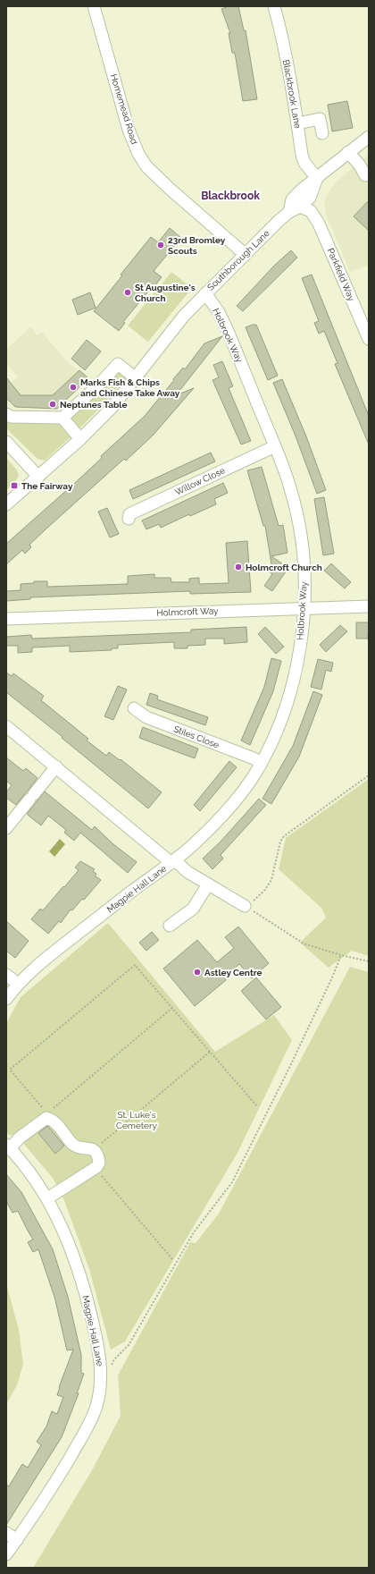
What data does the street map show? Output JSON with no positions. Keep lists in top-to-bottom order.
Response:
{
  "streets": {
    "street": [
      "Blackbrook Lane",
      "Homemead Road",
      "Southborough Lane",
      "Parkfield Way",
      "Holbrook Way",
      "Willow Close",
      "Holmcroft Way",
      "Stiles Close",
      "Magpie Hall Lane"
    ]
  },
  "crossings": [
    ["Blackbrook Lane", "Southborough Lane"],
    ["Homemead Road", "Southborough Lane"],
    ["Southborough Lane", "Holbrook Way"],
    ["Holbrook Way", "Willow Close"],
    ["Holbrook Way", "Holmcroft Way"],
    ["Holbrook Way", "Stiles Close"],
    ["Holbrook Way", "Magpie Hall Lane"]
  ],
  "districts": ["Blackbrook"],
  "parks": ["St. Luke's Cemetery"],
  "places": {
    "other": [
      "23rd Bromley Scouts",
      "St Augustine's Church",
      "Marks Fish & Chips and Chinese Take Away",
      "Neptunes Table",
      "Holmcroft Church",
      "Astley Centre"
    ],
    "transit": ["The Fairway"]
  }
}
